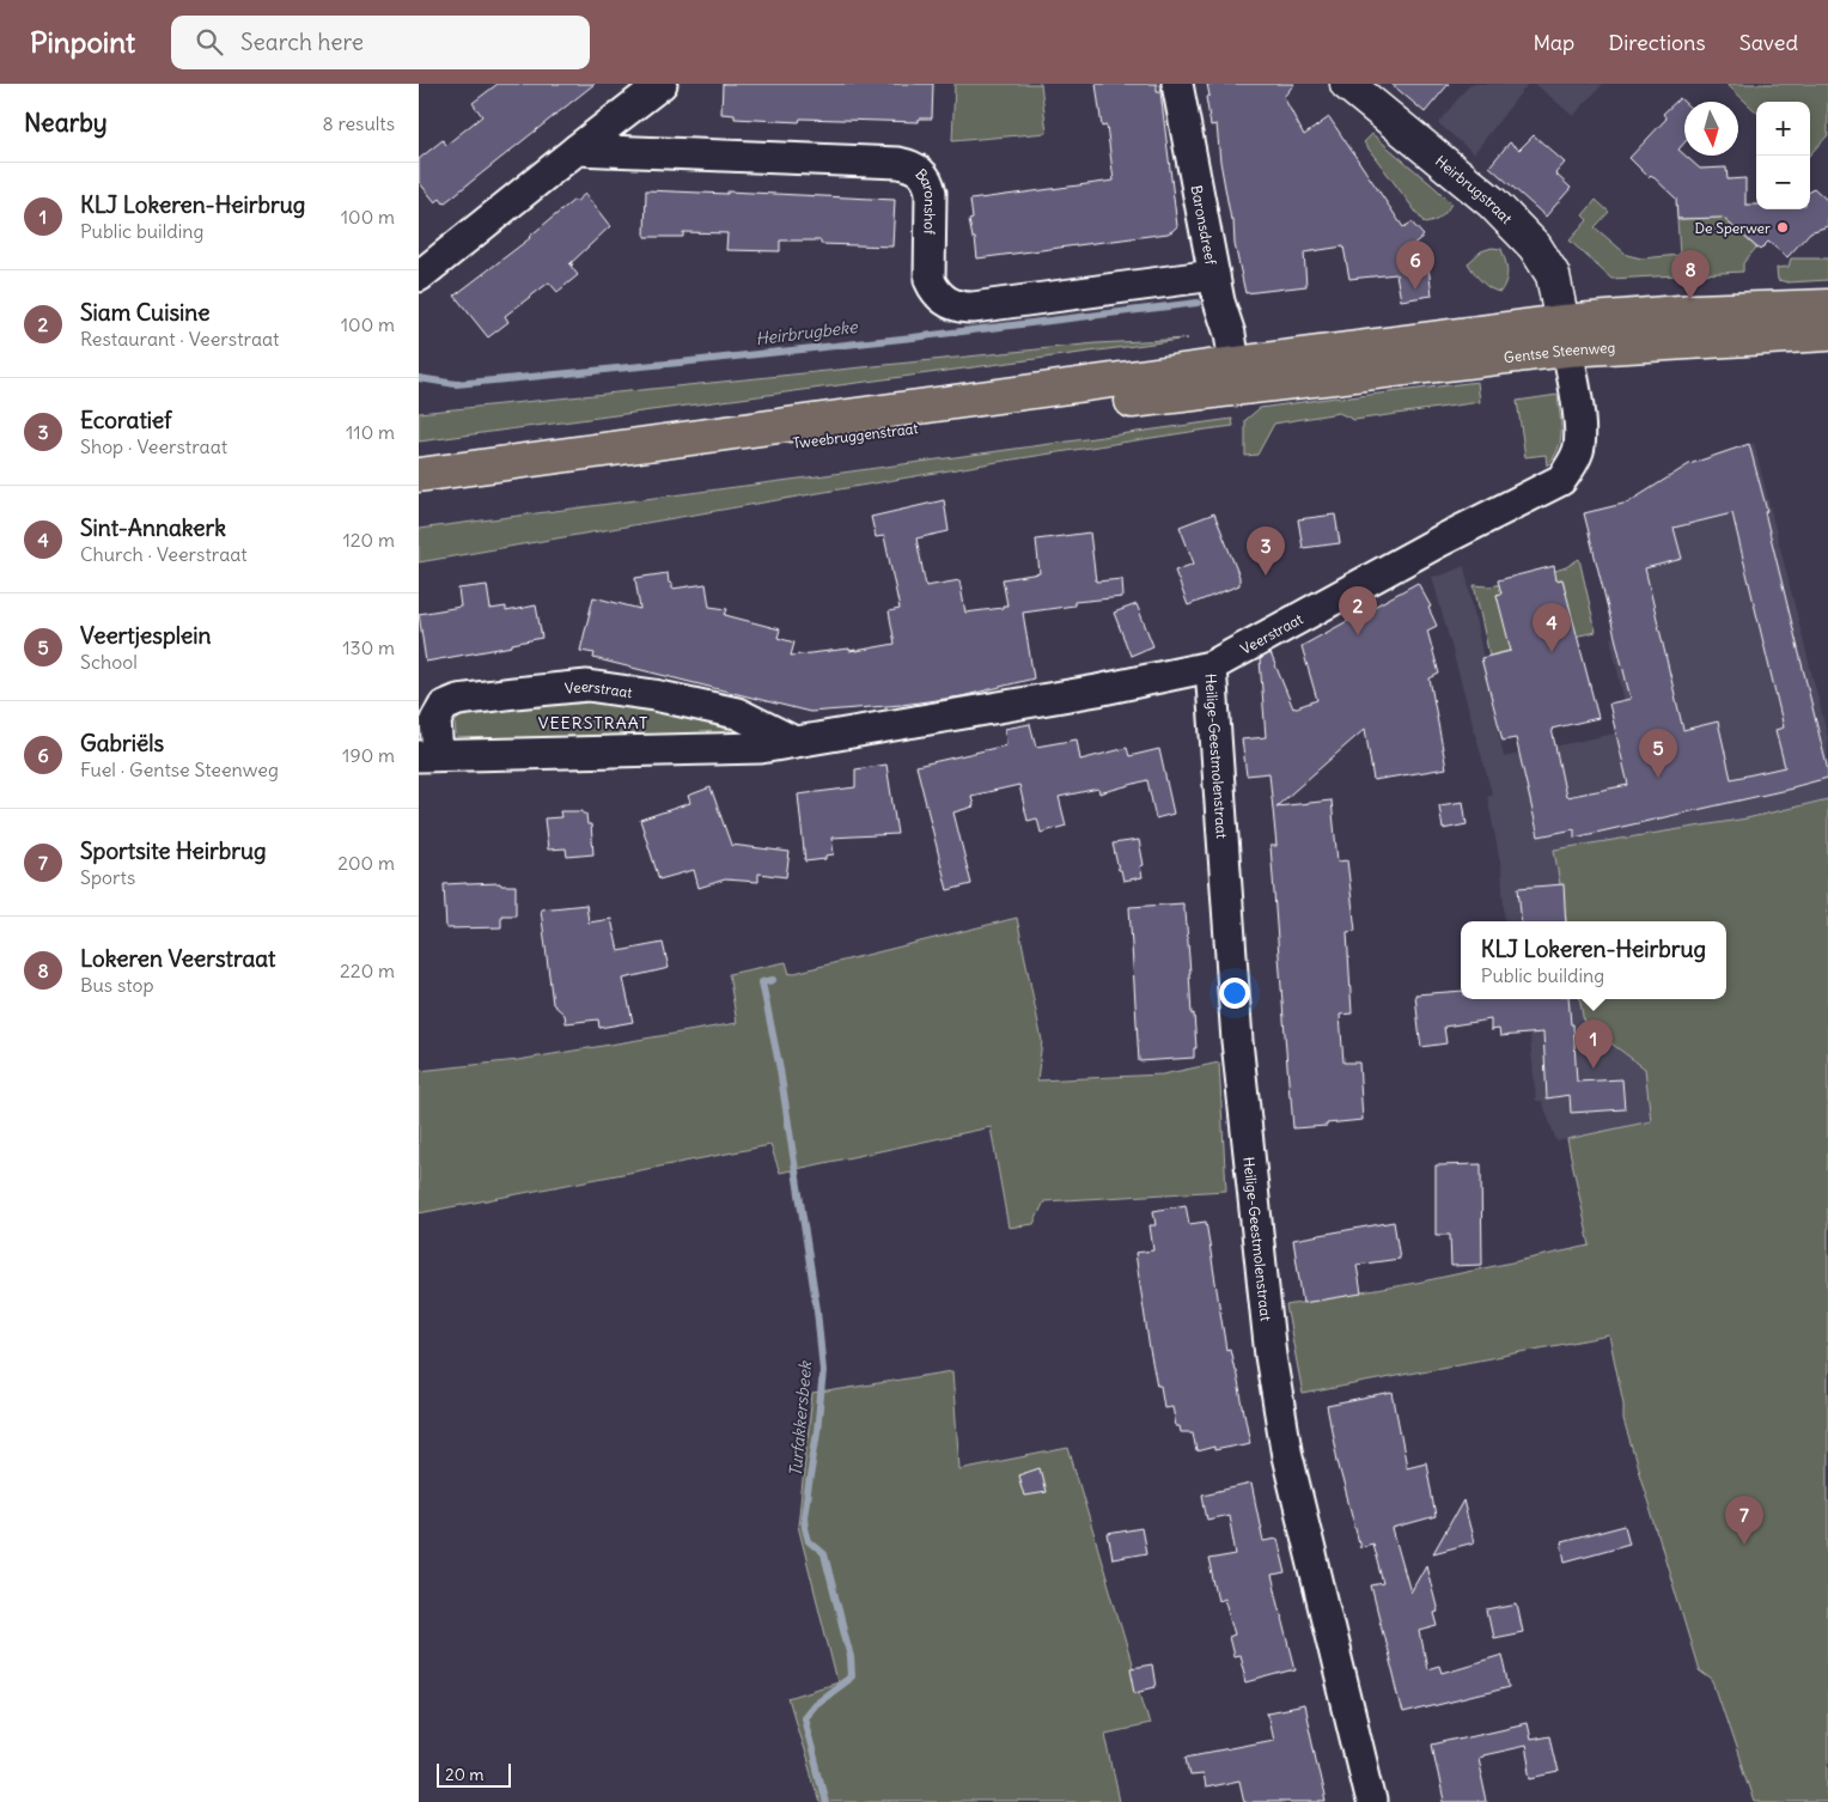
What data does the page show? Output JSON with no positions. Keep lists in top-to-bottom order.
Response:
{
  "streets": {
    "main road": ["Gentse Steenweg", "Tweebruggenstraat"],
    "street": [
      "Heirbrugstraat",
      "Baronshof",
      "Baronsdreef",
      "Veerstraat",
      "Heilige-Geestmolenstraat"
    ]
  },
  "crossings": [
    ["Heirbrugstraat", "Gentse Steenweg"],
    ["Heirbrugstraat", "Veerstraat"],
    ["Baronshof", "Baronsdreef"],
    ["Baronsdreef", "Gentse Steenweg"],
    ["Baronsdreef", "Tweebruggenstraat"],
    ["Gentse Steenweg", "Tweebruggenstraat"],
    ["Gentse Steenweg", "Veerstraat"],
    ["Veerstraat", "Heilige-Geestmolenstraat"]
  ],
  "districts": ["VEERSTRAAT"],
  "water": ["Heirbrugbeke", "Turfakkersbeek"],
  "places": ["De Sperwer"],
  "scale_bar": "20 m",
  "north": "bottom",
  "page": {
    "header": "Pinpoint",
    "search": "Search here",
    "nav": ["Map", "Directions", "Saved"],
    "heading": ["Nearby", "8 results"],
    "map_buttons": ["+", "−"],
    "list": [
      {
        "mark": "1",
        "name": "KLJ Lokeren-Heirbrug",
        "note": "Public building",
        "value": "100 m"
      },
      {
        "mark": "2",
        "name": "Siam Cuisine",
        "note": "Restaurant · Veerstraat",
        "value": "100 m"
      },
      {
        "mark": "3",
        "name": "Ecoratief",
        "note": "Shop · Veerstraat",
        "value": "110 m"
      },
      {
        "mark": "4",
        "name": "Sint-Annakerk",
        "note": "Church · Veerstraat",
        "value": "120 m"
      },
      {
        "mark": "5",
        "name": "Veertjesplein",
        "note": "School",
        "value": "130 m"
      },
      {
        "mark": "6",
        "name": "Gabriëls",
        "note": "Fuel · Gentse Steenweg",
        "value": "190 m"
      },
      {
        "mark": "7",
        "name": "Sportsite Heirbrug",
        "note": "Sports",
        "value": "200 m"
      },
      {
        "mark": "8",
        "name": "Lokeren Veerstraat",
        "note": "Bus stop",
        "value": "220 m"
      }
    ],
    "pins": [
      "6",
      "8",
      "3",
      "2",
      "4",
      "5",
      "1",
      "7"
    ],
    "popup": ["KLJ Lokeren-Heirbrug", "Public building"],
    "scale": "20 m"
  }
}
